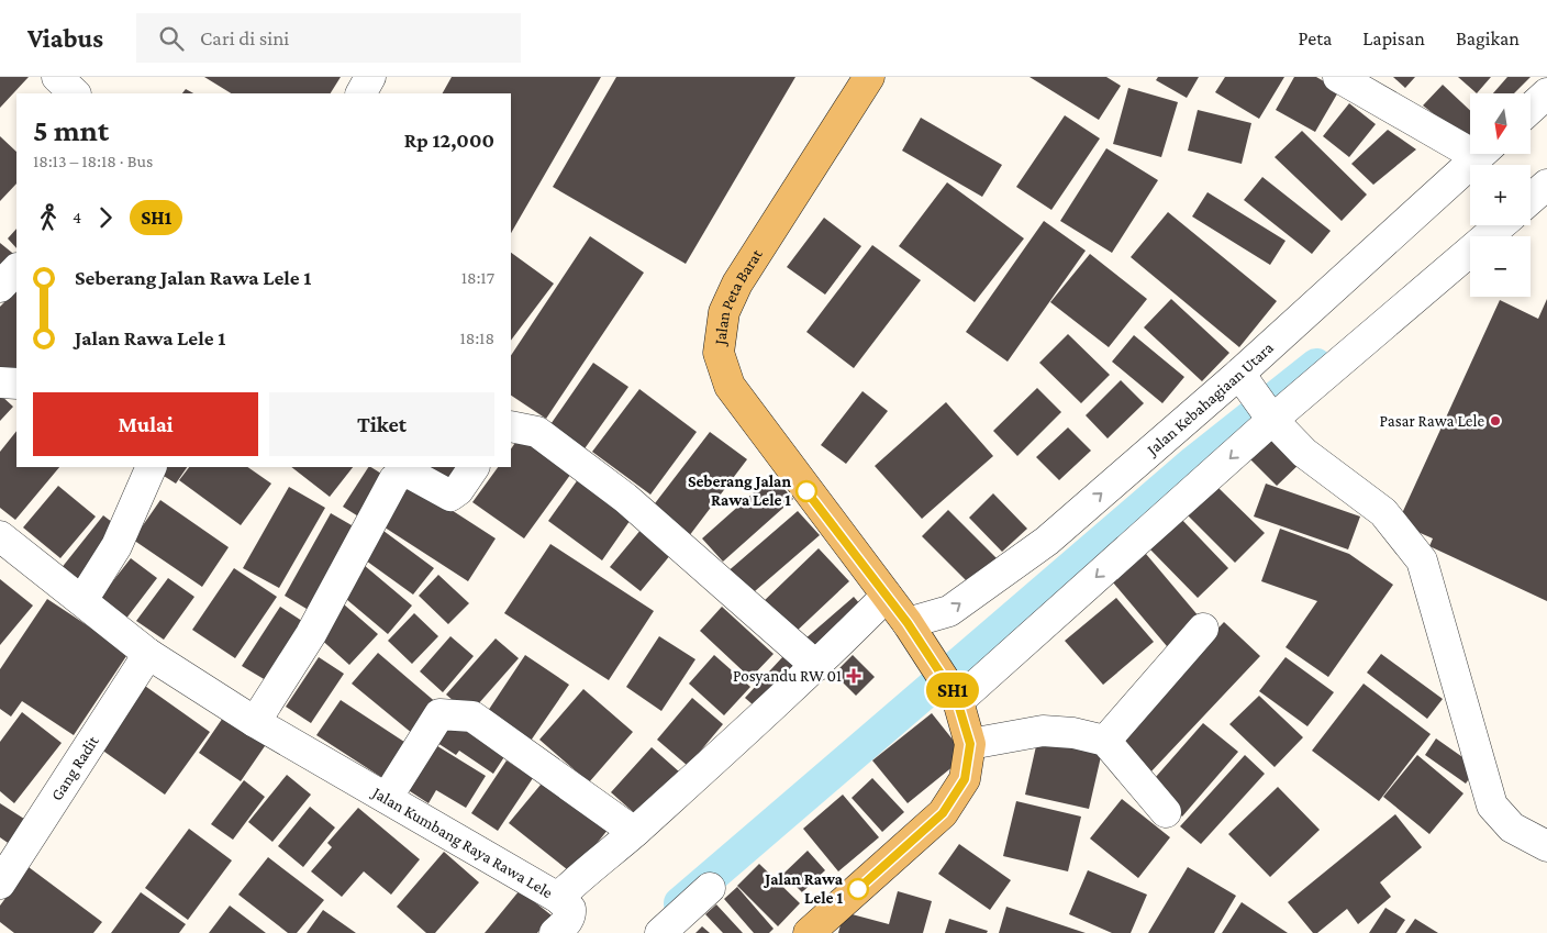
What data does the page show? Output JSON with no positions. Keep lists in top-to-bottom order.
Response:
{
  "streets": {
    "main road": ["Jalan Peta Barat"],
    "street": ["Jalan Kebahagiaan Utara", "Gang Radit", "Jalan Kumbang Raya Rawa Lele"]
  },
  "crossings": [
    ["Jalan Peta Barat", "Jalan Kebahagiaan Utara"],
    ["Jalan Peta Barat", "Jalan Kumbang Raya Rawa Lele"],
    ["Gang Radit", "Jalan Kumbang Raya Rawa Lele"]
  ],
  "places": {
    "other": ["Pasar Rawa Lele", "Seberang Jalan Rawa Lele 1", "Jalan Rawa Lele 1"],
    "health": ["Posyandu RW 01"]
  },
  "lines": ["bus line SH1"],
  "north": "bottom",
  "page": {
    "header": "Viabus",
    "search": "Cari di sini",
    "nav": ["Peta", "Lapisan", "Bagikan"],
    "on_map": "SH1",
    "map_buttons": ["+", "−"],
    "heading": ["5 mnt", "18:13 – 18:18 · Bus", "Rp 12,000"],
    "legs": ["4", "SH1"],
    "list": [
      {
        "name": "Seberang Jalan Rawa Lele 1",
        "value": "18:17"
      },
      {
        "name": "Jalan Rawa Lele 1",
        "value": "18:18"
      }
    ],
    "buttons": ["Mulai", "Tiket"]
  }
}
